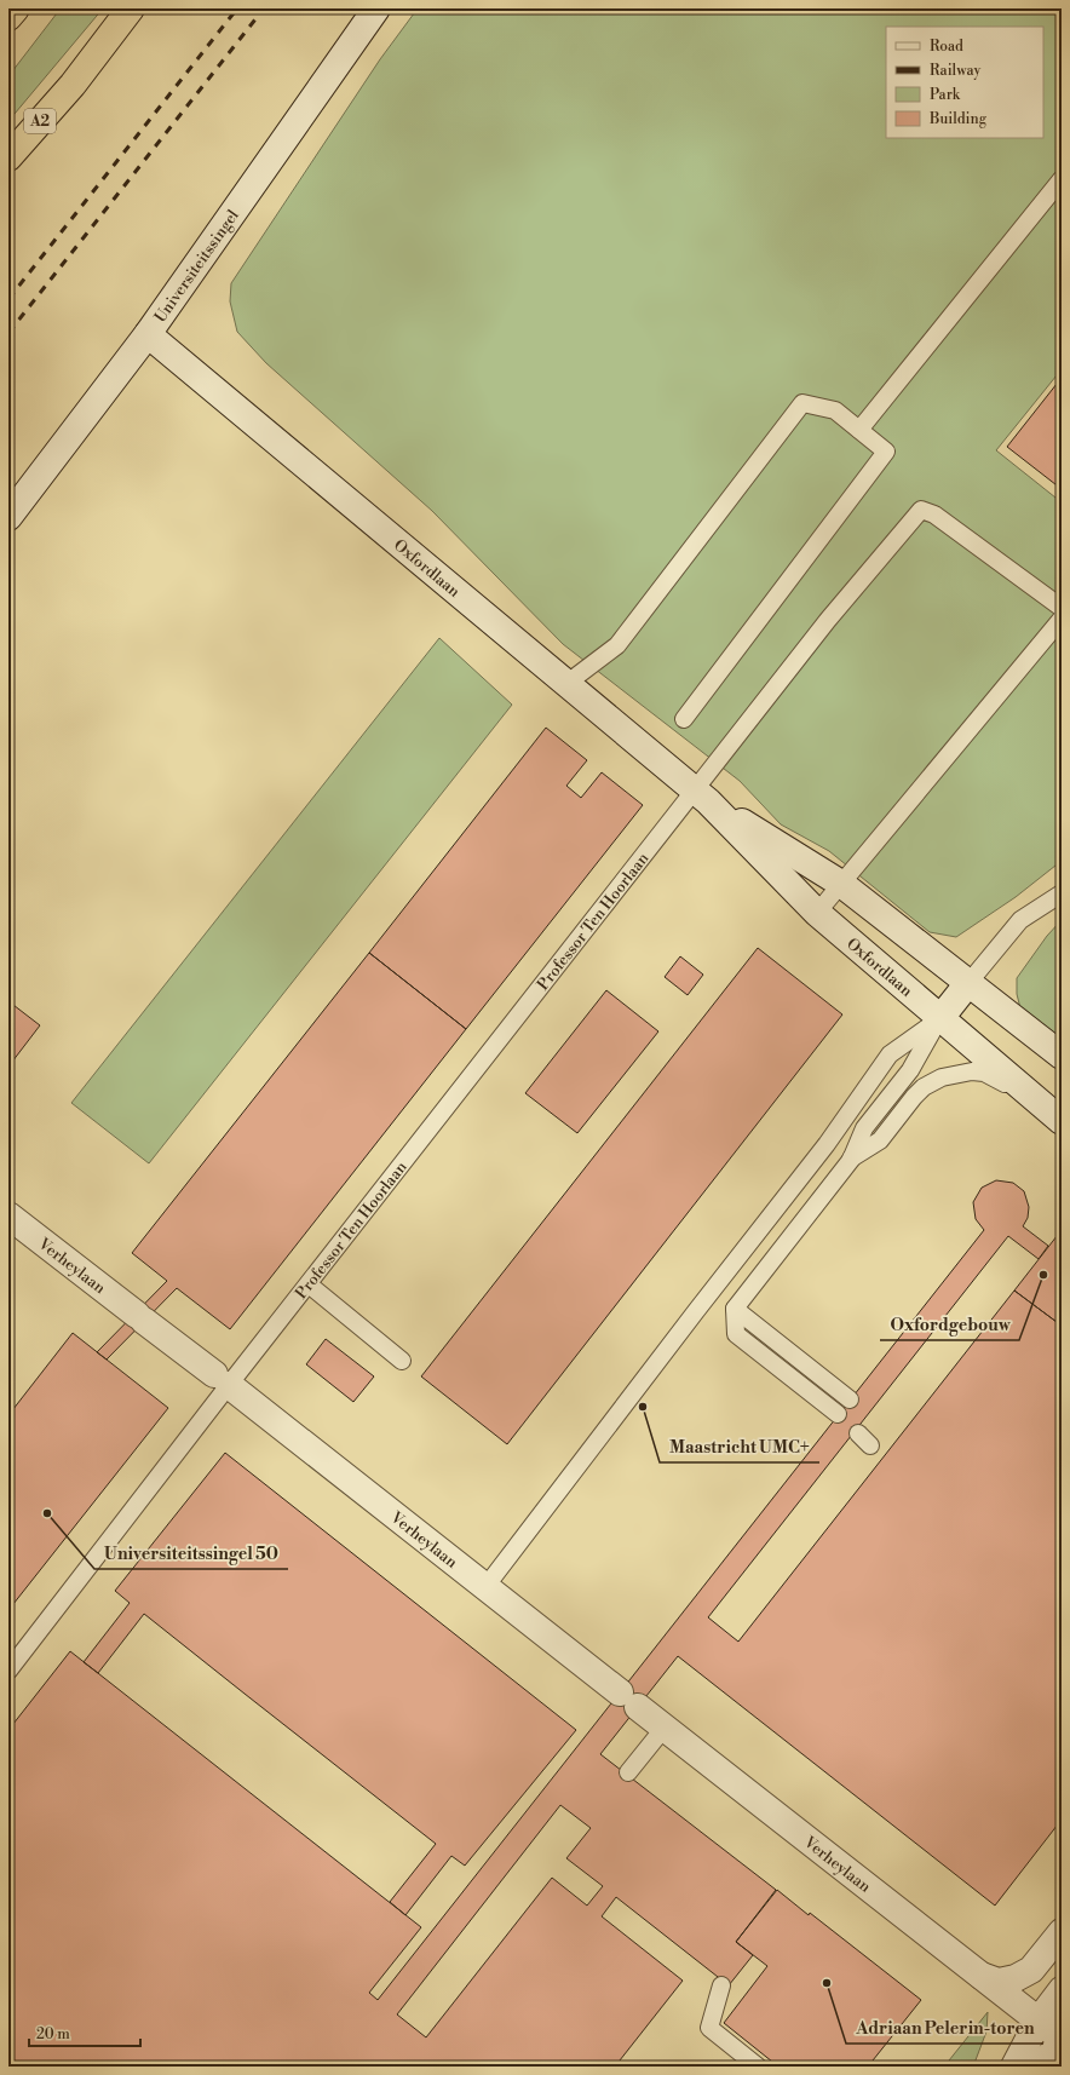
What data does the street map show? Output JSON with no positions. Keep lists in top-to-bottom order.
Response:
{
  "streets": {
    "highway": ["A2"],
    "street": ["Universiteitssingel", "Oxfordlaan", "Verheylaan"],
    "lane": ["Professor Ten Hoorlaan"]
  },
  "crossings": [
    ["Universiteitssingel", "Oxfordlaan"],
    ["Oxfordlaan", "Professor Ten Hoorlaan"],
    ["Professor Ten Hoorlaan", "Verheylaan"]
  ],
  "places": [
    "Oxfordgebouw",
    "Maastricht UMC+",
    "Universiteitssingel 50",
    "Adriaan Pelerin-toren"
  ],
  "legend": [
    "Road",
    "Railway",
    "Park",
    "Building"
  ],
  "scale_bar": "20 m"
}
